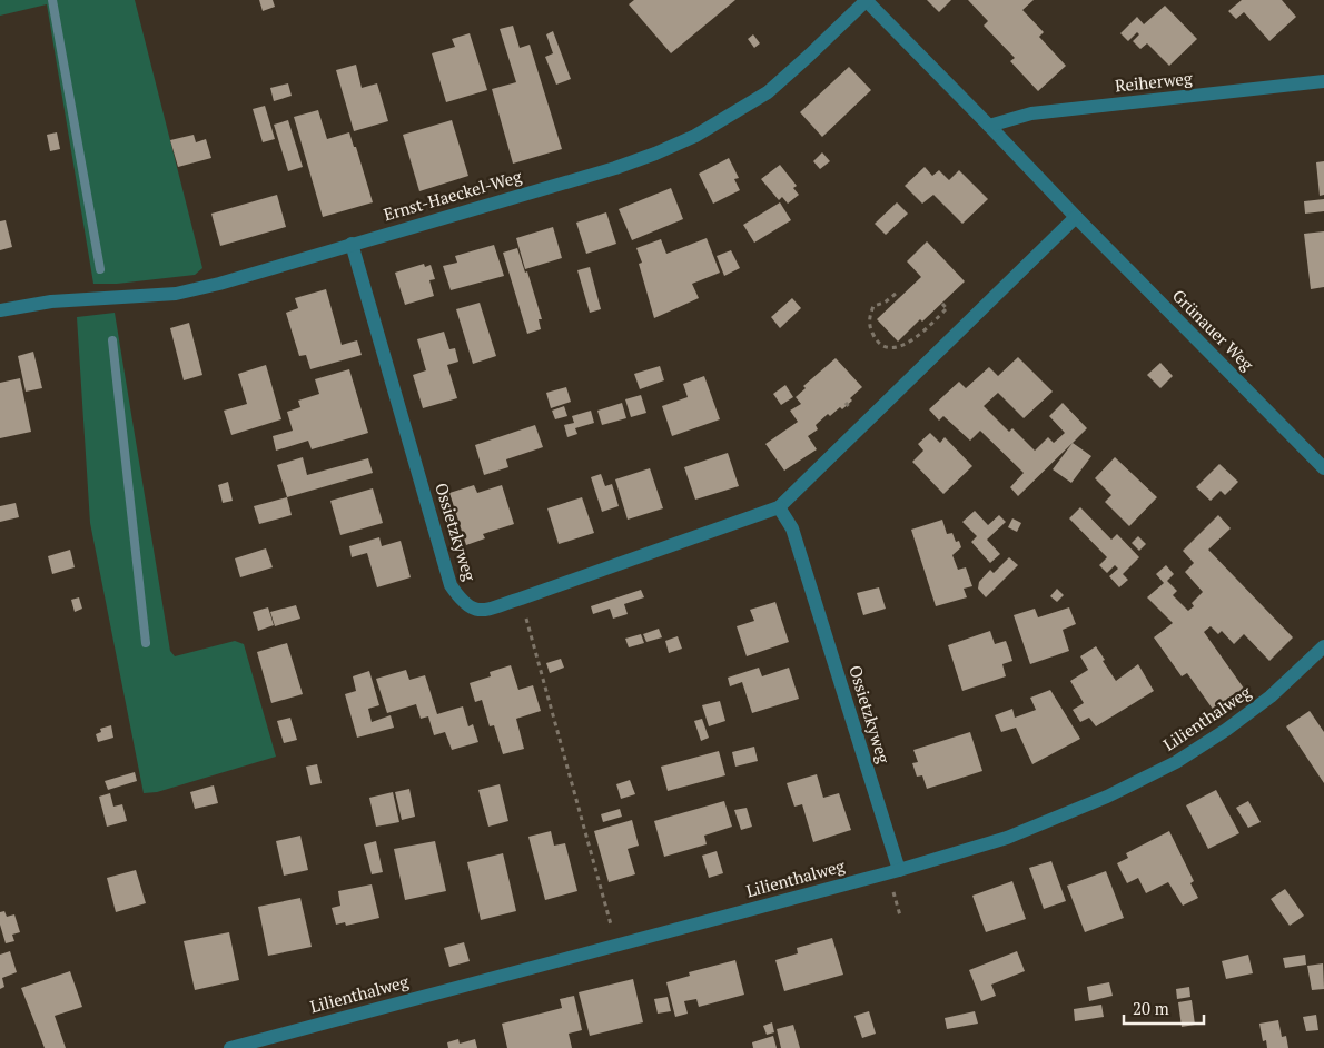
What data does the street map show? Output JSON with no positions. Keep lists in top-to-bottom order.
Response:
{
  "streets": {
    "street": [
      "Reiherweg",
      "Ernst-Haeckel-Weg",
      "Grünauer Weg",
      "Ossietzkyweg",
      "Lilienthalweg"
    ]
  },
  "crossings": [
    ["Reiherweg", "Grünauer Weg"],
    ["Ernst-Haeckel-Weg", "Grünauer Weg"],
    ["Ernst-Haeckel-Weg", "Ossietzkyweg"],
    ["Grünauer Weg", "Ossietzkyweg"],
    ["Ossietzkyweg", "Lilienthalweg"]
  ],
  "scale_bar": "20 m"
}
